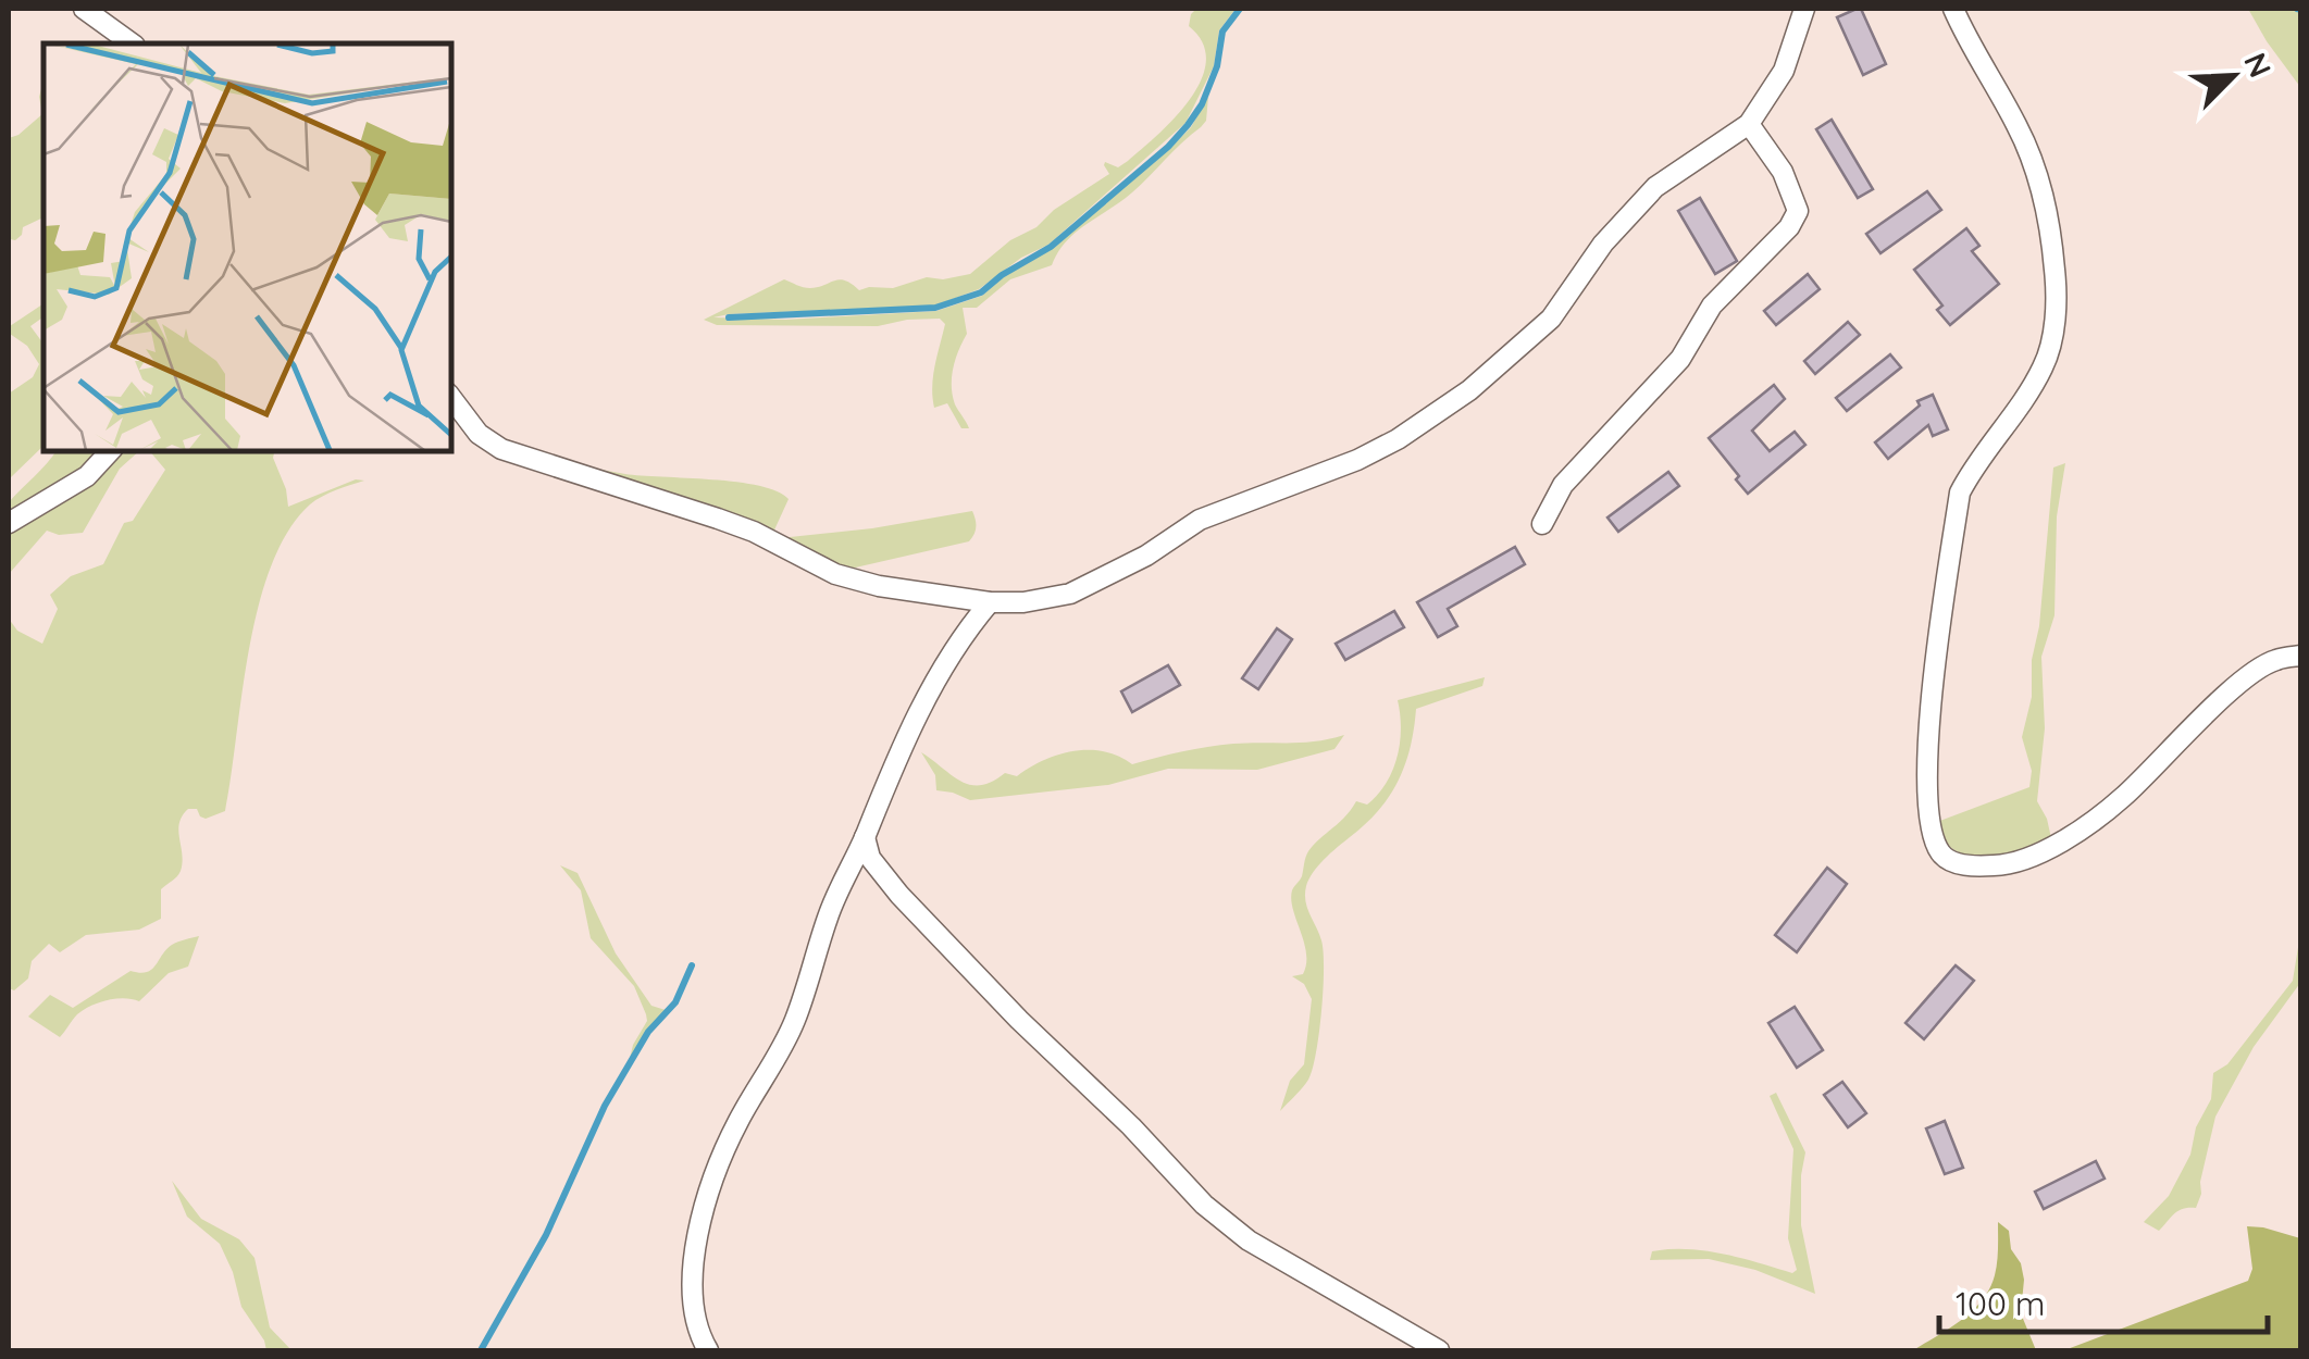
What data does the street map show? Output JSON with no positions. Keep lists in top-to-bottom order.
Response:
{
  "scale_bar": "100 m",
  "north": "top right"
}
